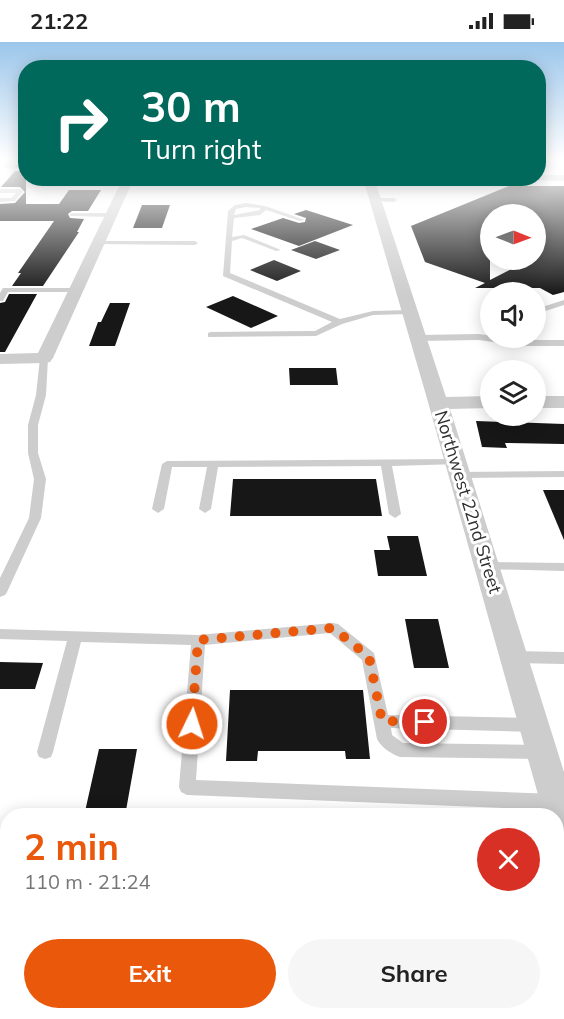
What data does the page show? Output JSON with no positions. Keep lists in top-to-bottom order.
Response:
{
  "streets": {
    "street": ["Northwest 22nd Street"]
  },
  "north": "right",
  "page": {
    "status": "21:22",
    "turn": ["30 m", "Turn right"],
    "heading": ["2 min", "110 m · 21:24"],
    "buttons": ["Exit", "Share"]
  }
}
